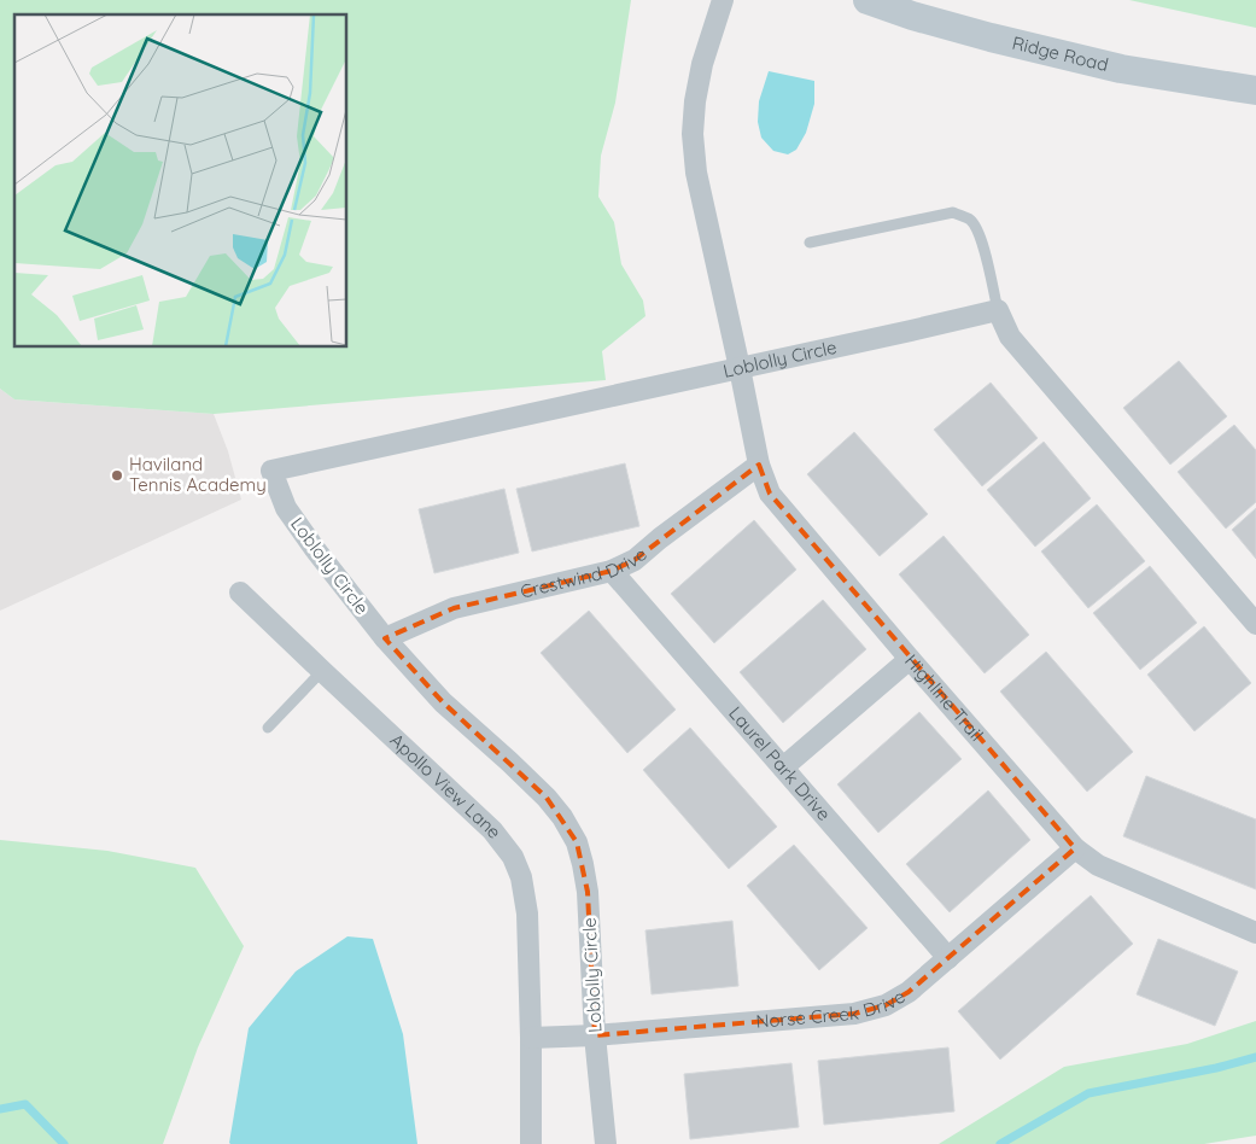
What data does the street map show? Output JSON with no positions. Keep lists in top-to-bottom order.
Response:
{
  "streets": {
    "street": [
      "Ridge Road",
      "Loblolly Circle",
      "Crestwind Drive",
      "Highline Trail",
      "Laurel Park Drive",
      "Apollo View Lane",
      "Norse Creek Drive"
    ]
  },
  "crossings": [
    ["Loblolly Circle", "Crestwind Drive"],
    ["Loblolly Circle", "Highline Trail"],
    ["Loblolly Circle", "Norse Creek Drive"],
    ["Crestwind Drive", "Highline Trail"],
    ["Crestwind Drive", "Laurel Park Drive"],
    ["Highline Trail", "Norse Creek Drive"],
    ["Laurel Park Drive", "Norse Creek Drive"],
    ["Apollo View Lane", "Norse Creek Drive"]
  ],
  "places": ["Haviland Tennis Academy"]
}
